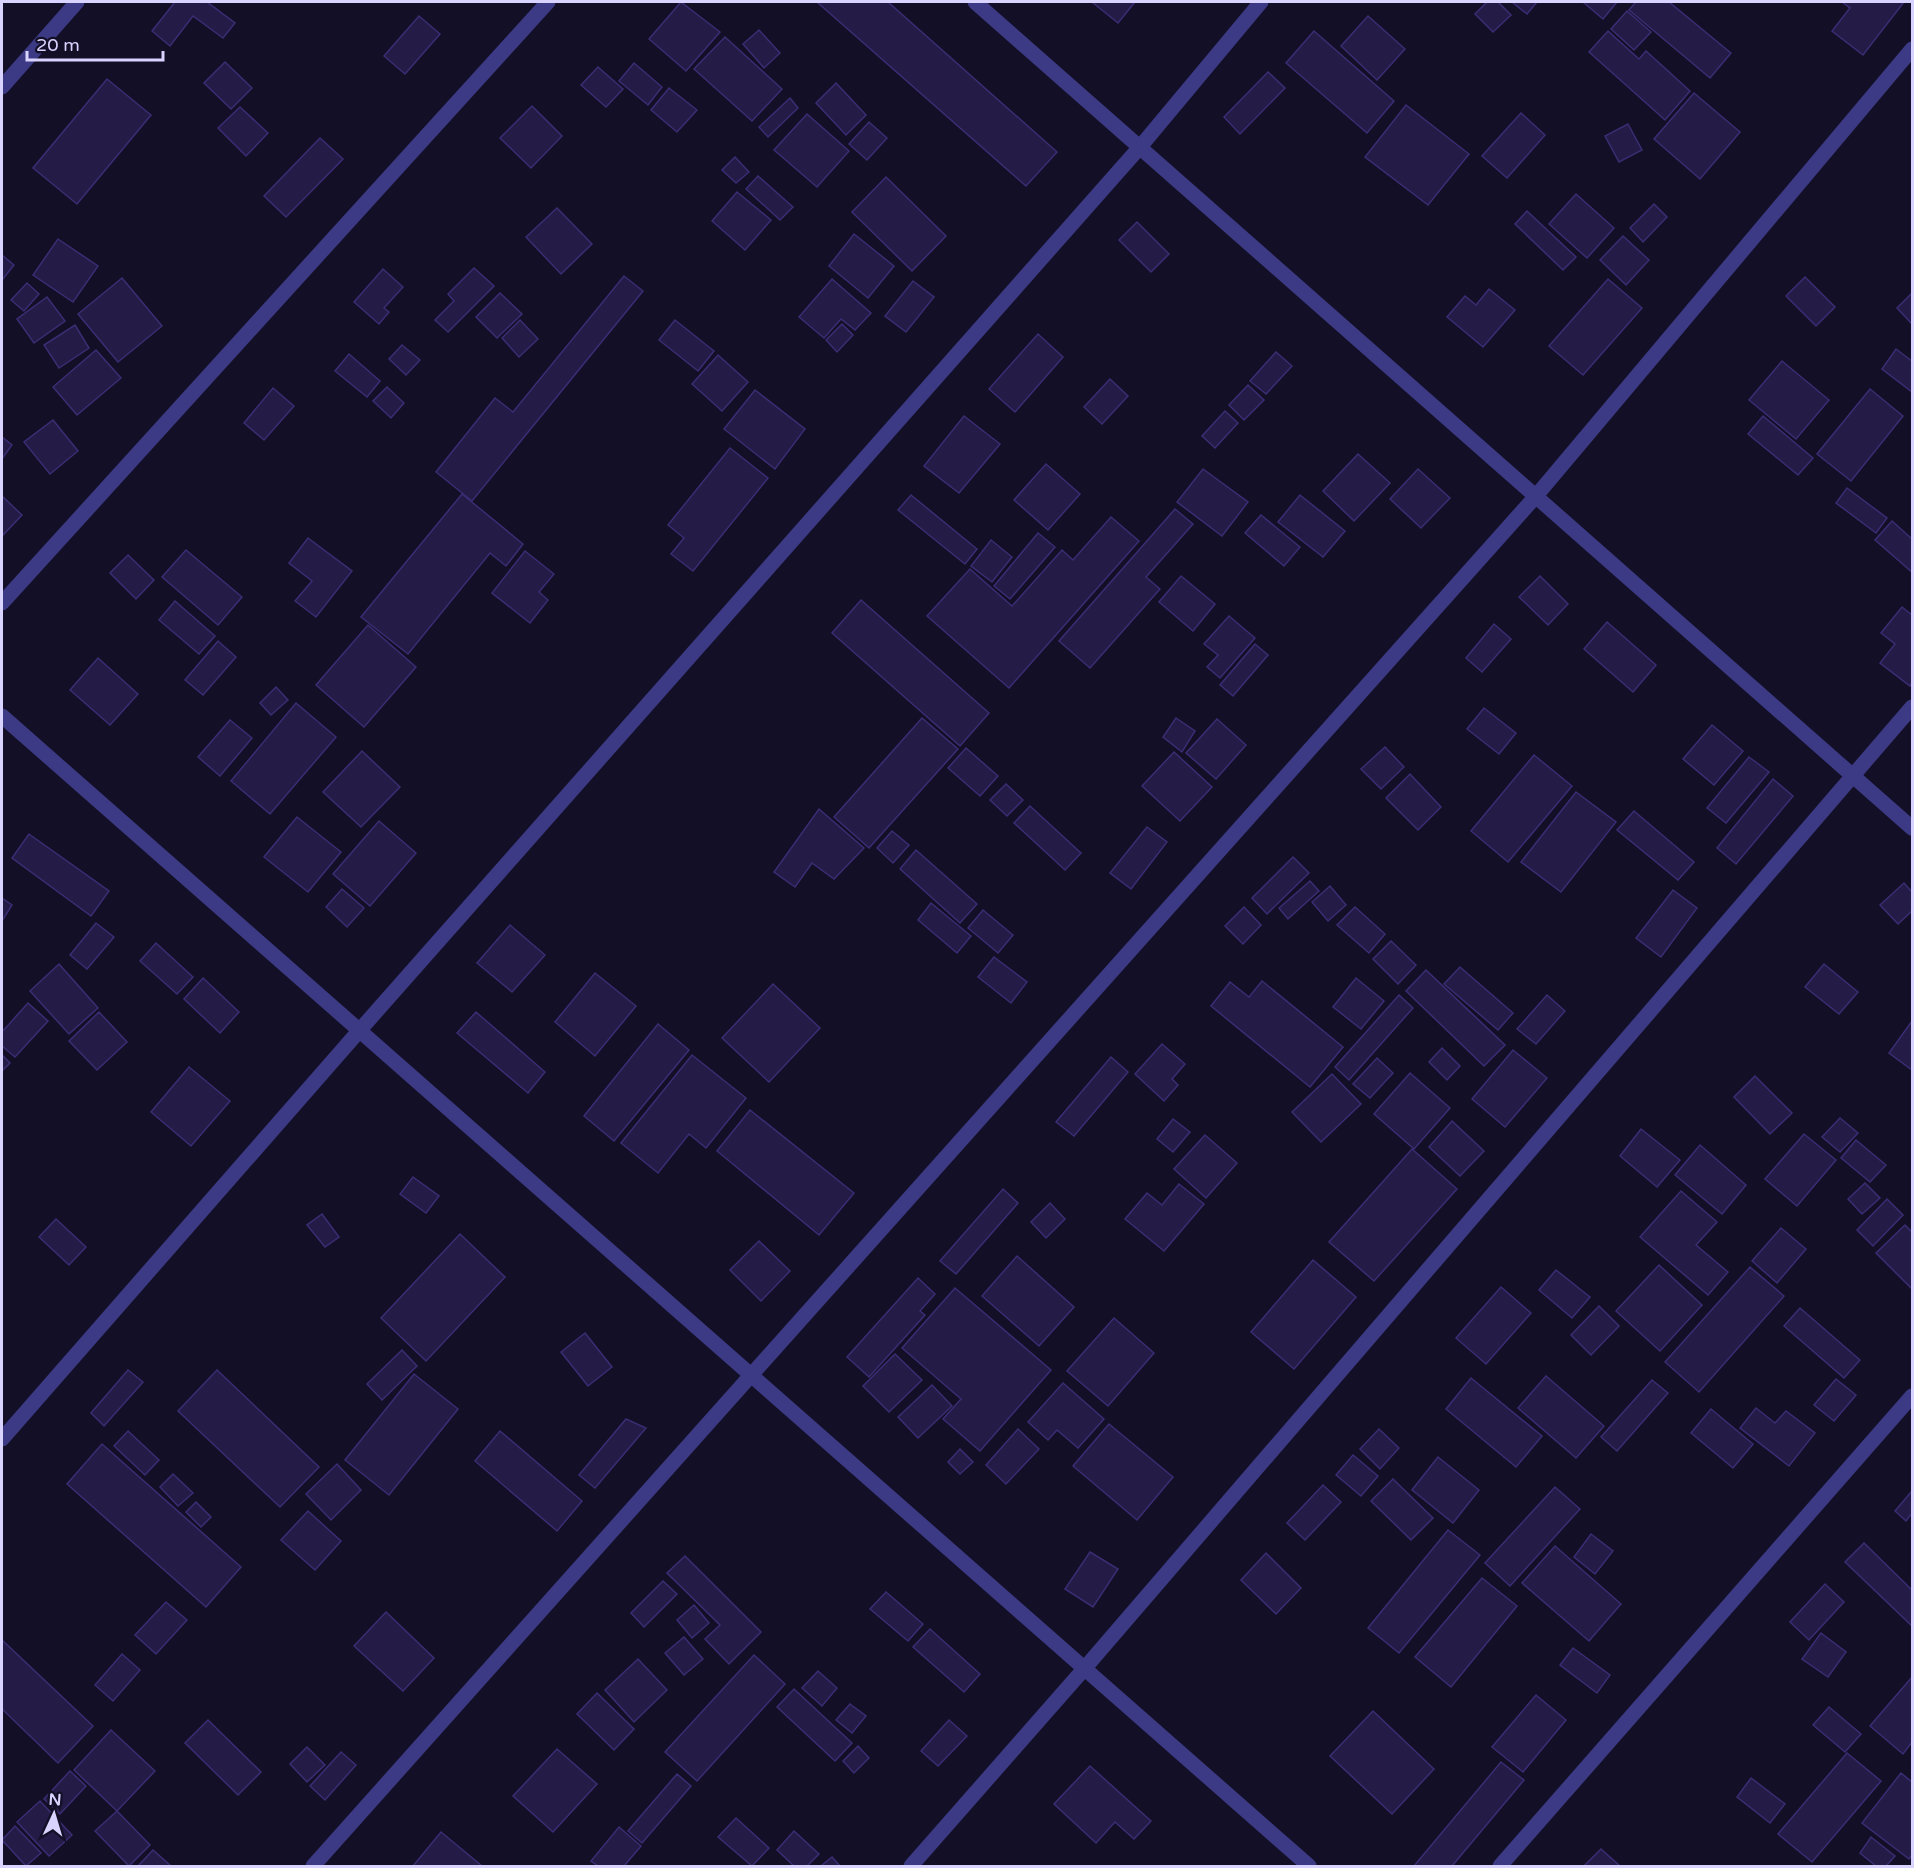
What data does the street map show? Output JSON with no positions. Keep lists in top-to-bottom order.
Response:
{
  "scale_bar": "20 m",
  "north": "top"
}
